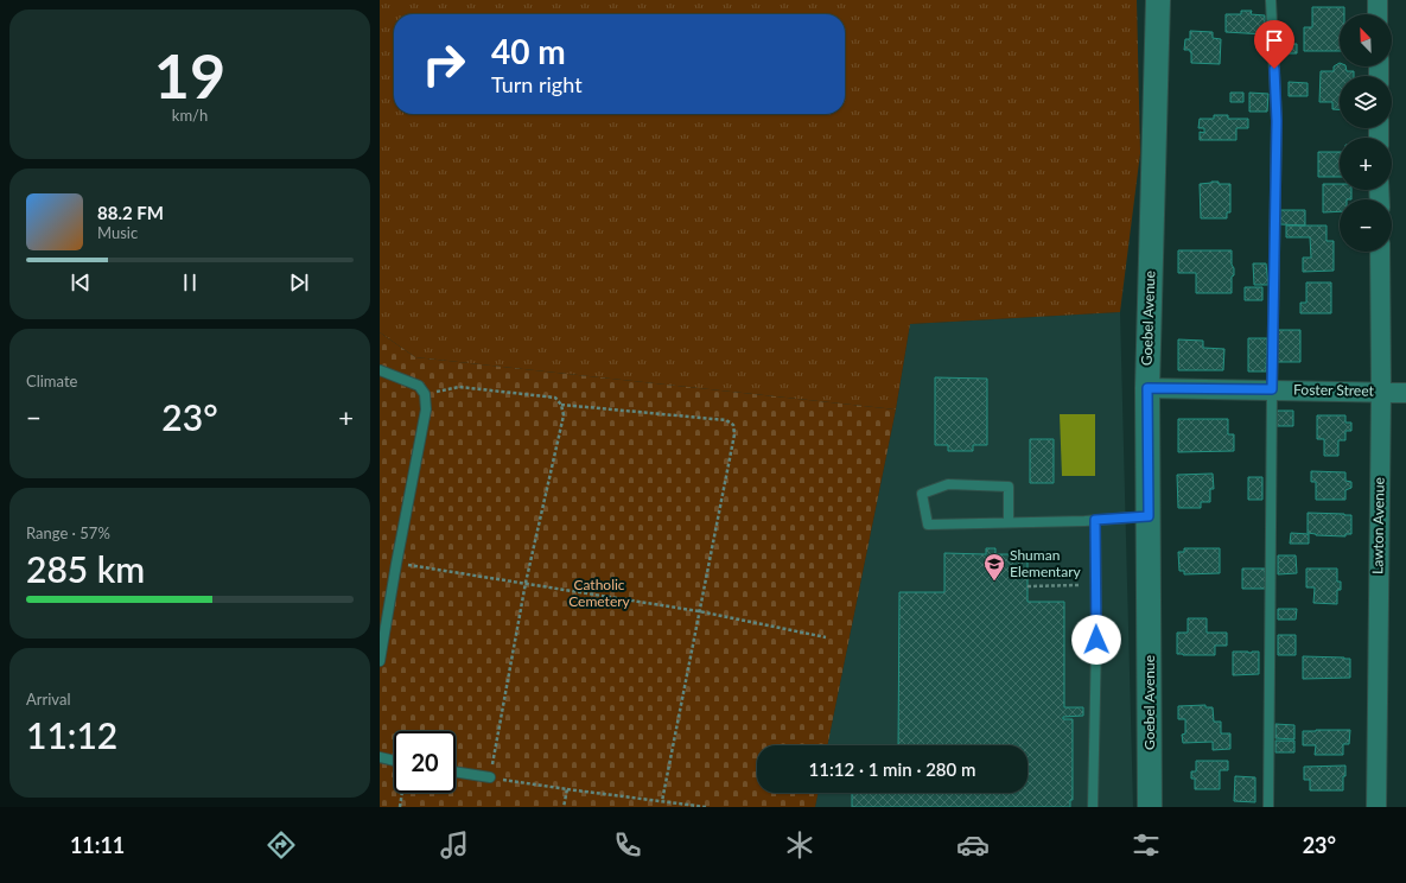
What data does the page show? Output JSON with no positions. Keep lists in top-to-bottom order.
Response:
{
  "streets": {
    "street": ["Goebel Avenue", "Foster Street", "Lawton Avenue"]
  },
  "crossings": [
    ["Goebel Avenue", "Foster Street"],
    ["Foster Street", "Lawton Avenue"]
  ],
  "parks": ["Catholic Cemetery"],
  "places": {
    "school or university": ["Shuman Elementary"]
  },
  "north": "top left",
  "page": {
    "tile": [
      ["19", "km/h"],
      "Climate",
      ["Range · 57%", "285 km"],
      ["Arrival", "11:12"]
    ],
    "map_buttons": ["+", "−"],
    "turn": ["40 m", "Turn right"],
    "song": ["88.2 FM", "Music"],
    "heat": ["−", "23°", "+"],
    "limit": "20",
    "trip": "11:12 · 1 min · 280 m",
    "tabs": ["11:11", "23°"]
  }
}
